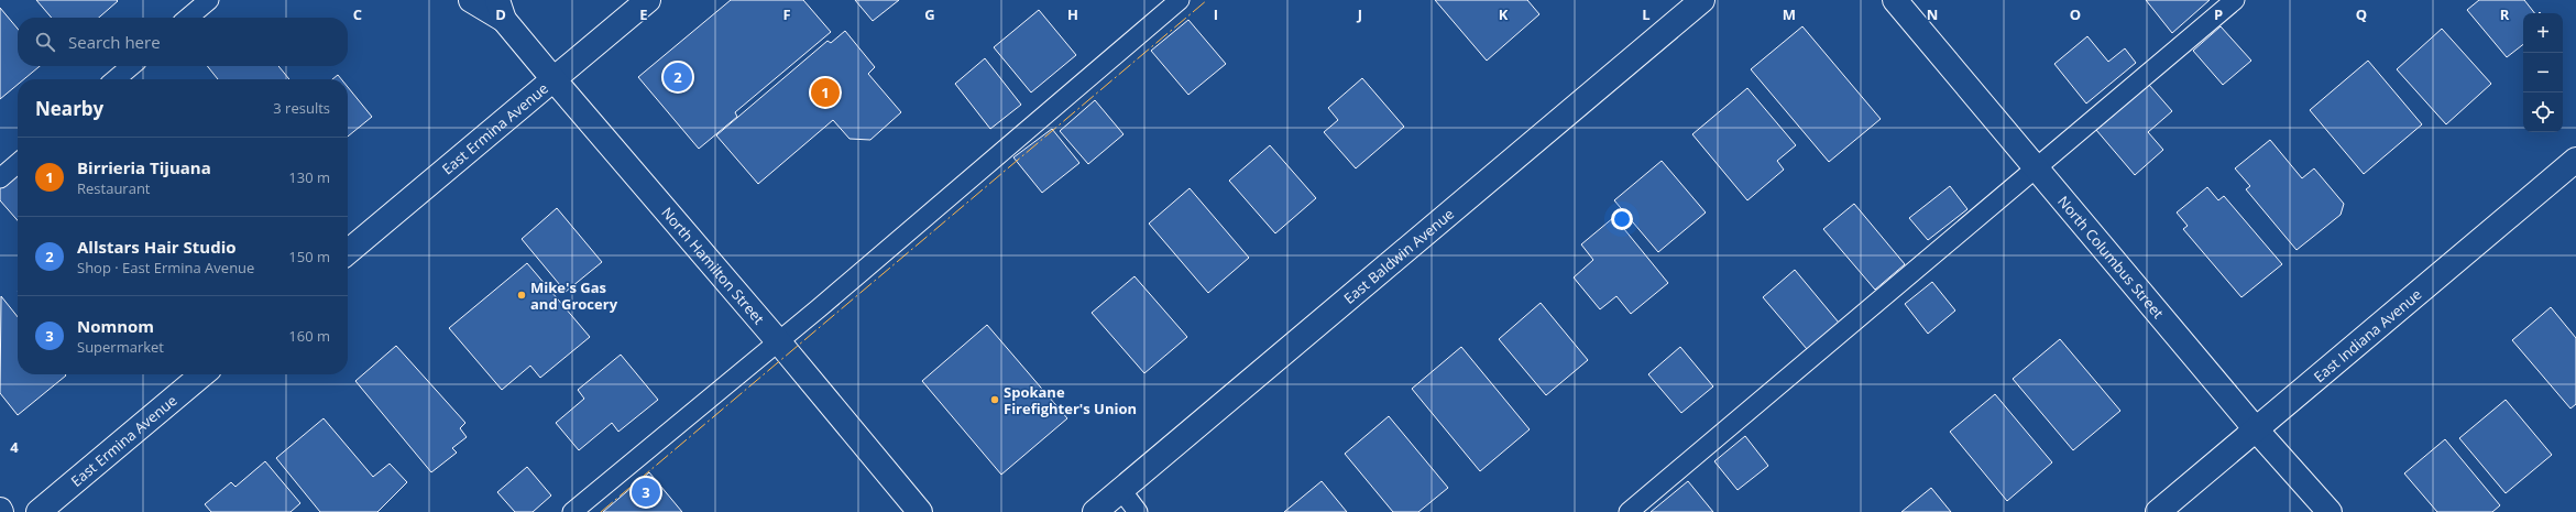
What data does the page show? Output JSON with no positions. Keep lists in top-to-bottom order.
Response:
{
  "streets": {
    "street": [
      "East Ermina Avenue",
      "East Baldwin Avenue",
      "North Columbus Street",
      "North Hamilton Street",
      "East Indiana Avenue"
    ]
  },
  "crossings": [
    ["East Ermina Avenue", "North Hamilton Street"],
    ["North Columbus Street", "East Indiana Avenue"]
  ],
  "places": ["Mike's Gas and Grocery", "Spokane Firefighter's Union"],
  "page": {
    "map_buttons": ["+", "−"],
    "search": "Search here",
    "pins": ["2", "1", "3"],
    "heading": ["Nearby", "3 results"],
    "list": [
      {
        "mark": "1",
        "name": "Birrieria Tijuana",
        "note": "Restaurant",
        "value": "130 m"
      },
      {
        "mark": "2",
        "name": "Allstars Hair Studio",
        "note": "Shop · East Ermina Avenue",
        "value": "150 m"
      },
      {
        "mark": "3",
        "name": "Nomnom",
        "note": "Supermarket",
        "value": "160 m"
      }
    ]
  },
  "grid": {
    "columns": [
      "C",
      "D",
      "E",
      "F",
      "G",
      "H",
      "I",
      "J",
      "K",
      "L",
      "M",
      "N",
      "O",
      "P",
      "Q",
      "R"
    ],
    "rows": ["4"]
  }
}
